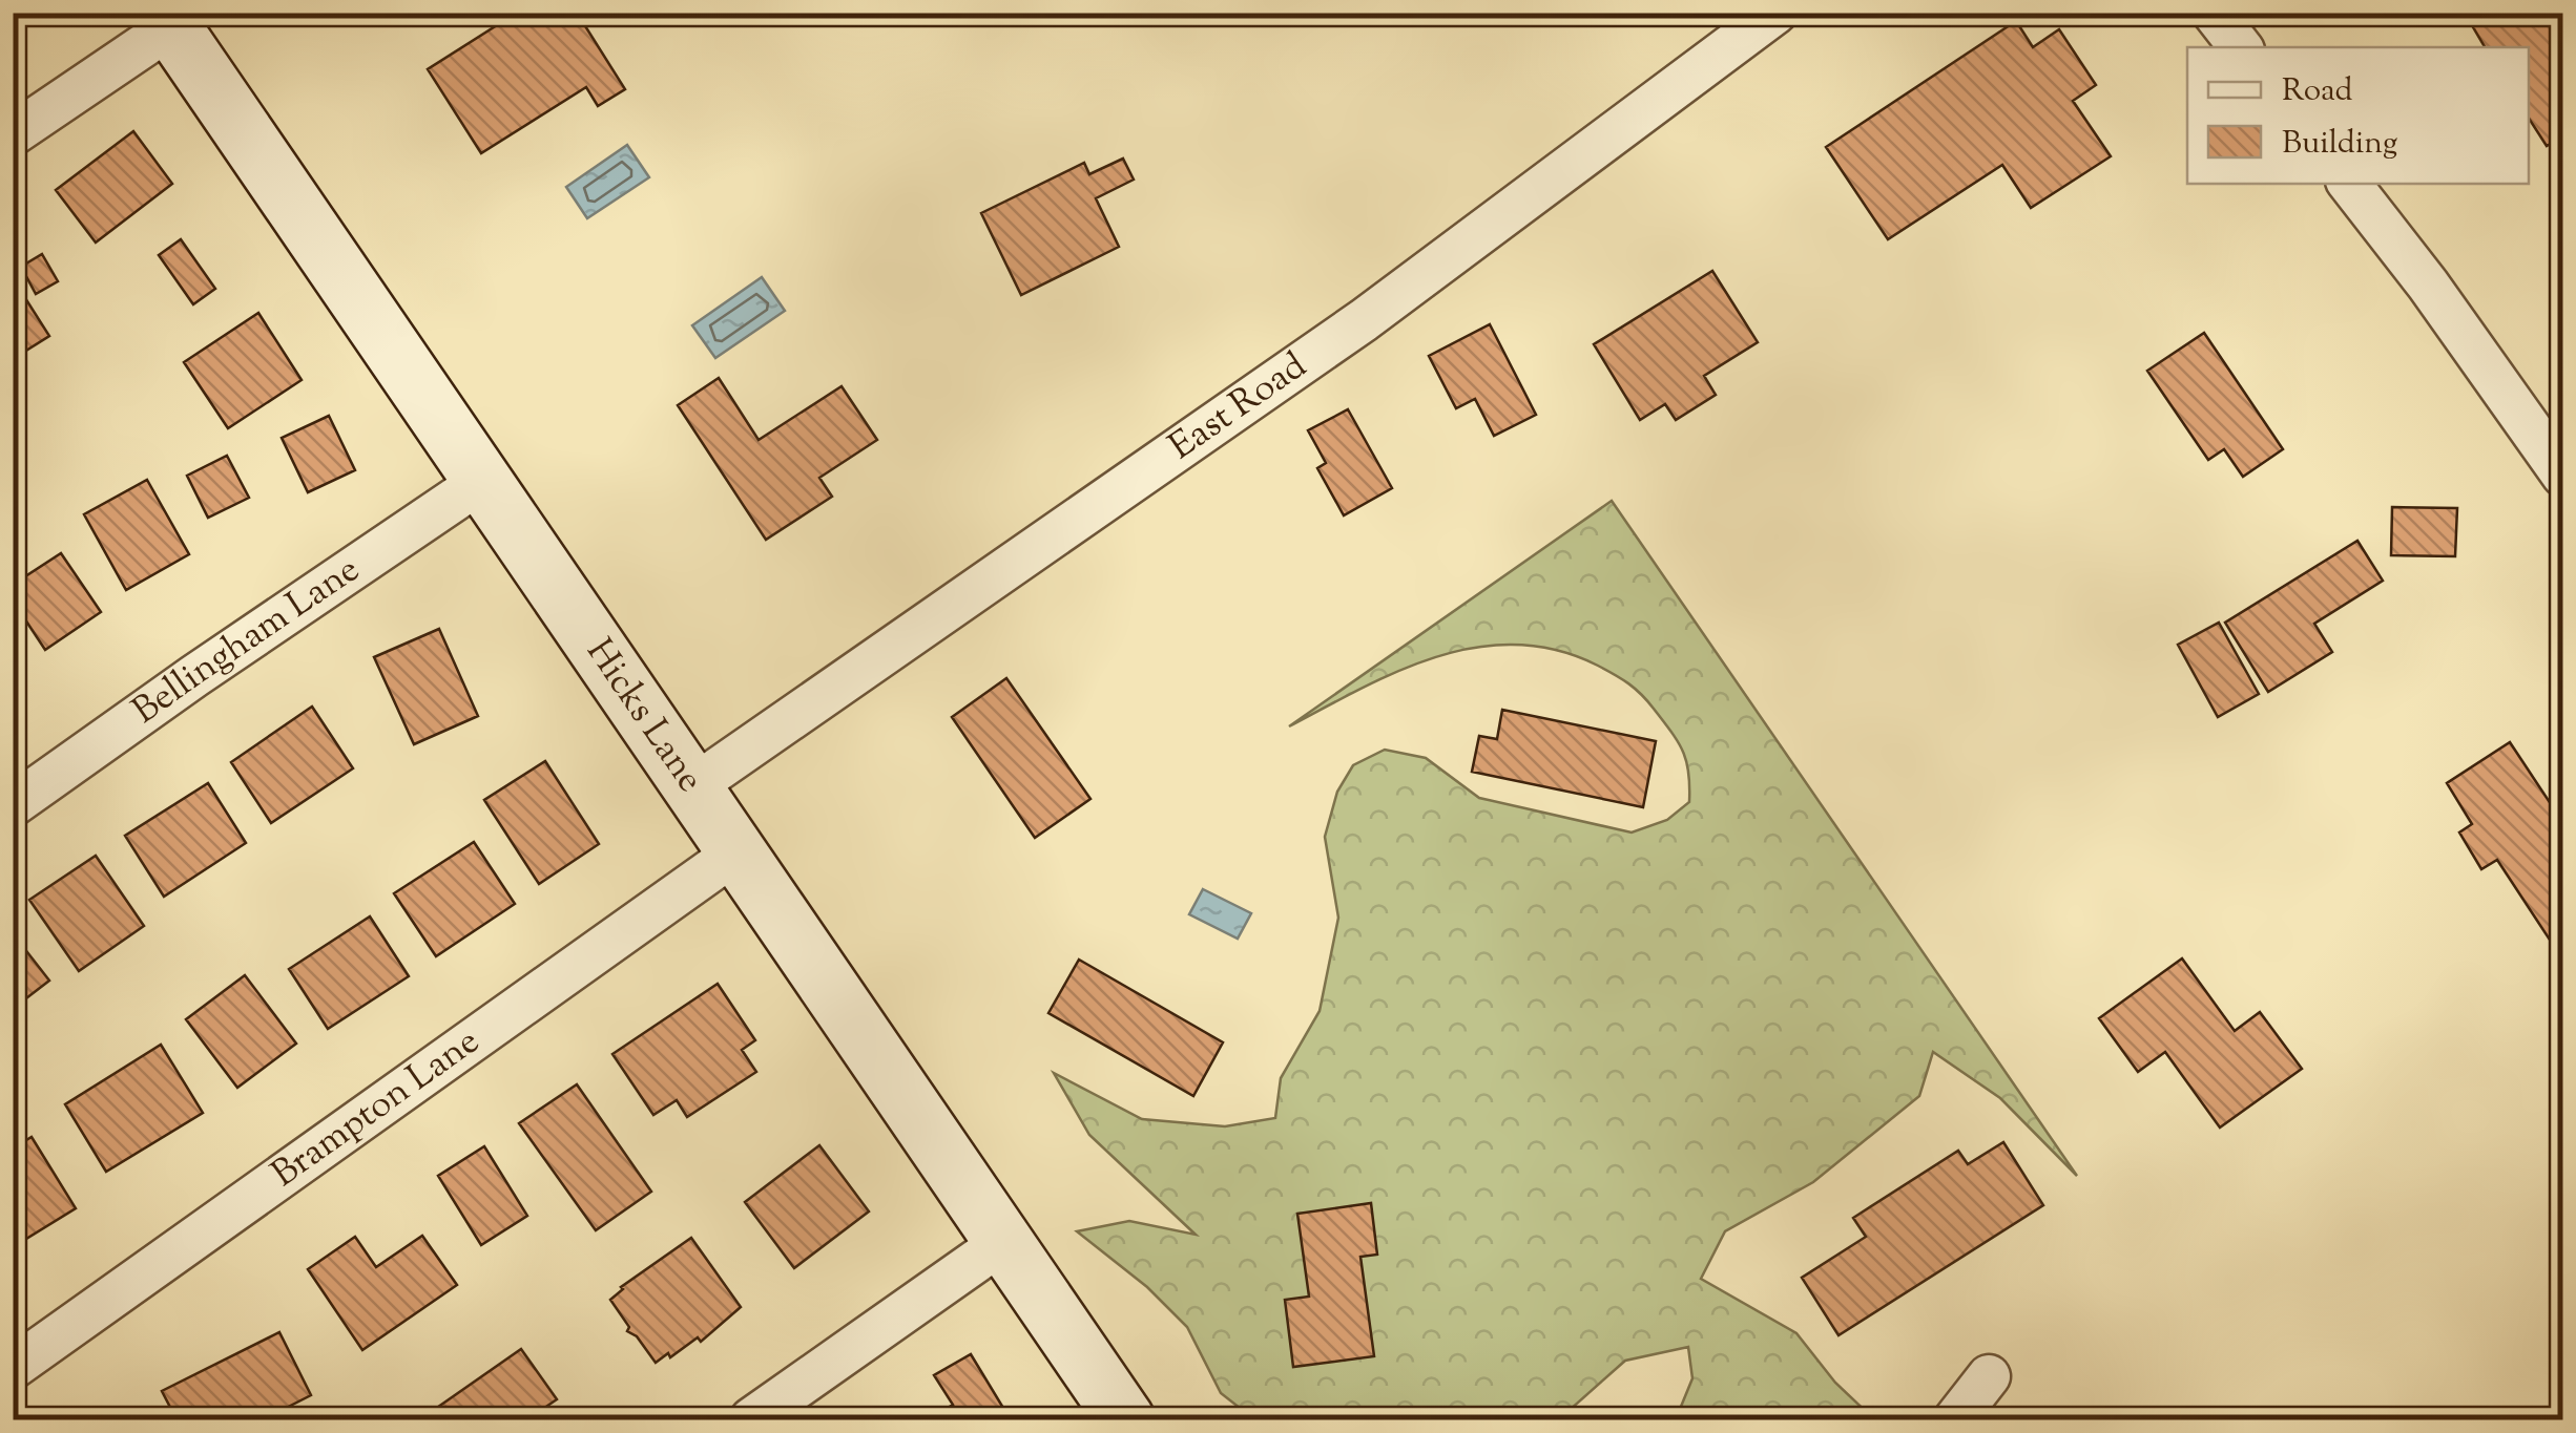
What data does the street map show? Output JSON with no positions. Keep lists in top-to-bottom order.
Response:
{
  "streets": {
    "main road": ["Hicks Lane"],
    "street": ["East Road", "Bellingham Lane", "Brampton Lane"]
  },
  "crossings": [
    ["East Road", "Hicks Lane"],
    ["Bellingham Lane", "Hicks Lane"],
    ["Hicks Lane", "Brampton Lane"]
  ],
  "legend": ["Road", "Building"]
}
